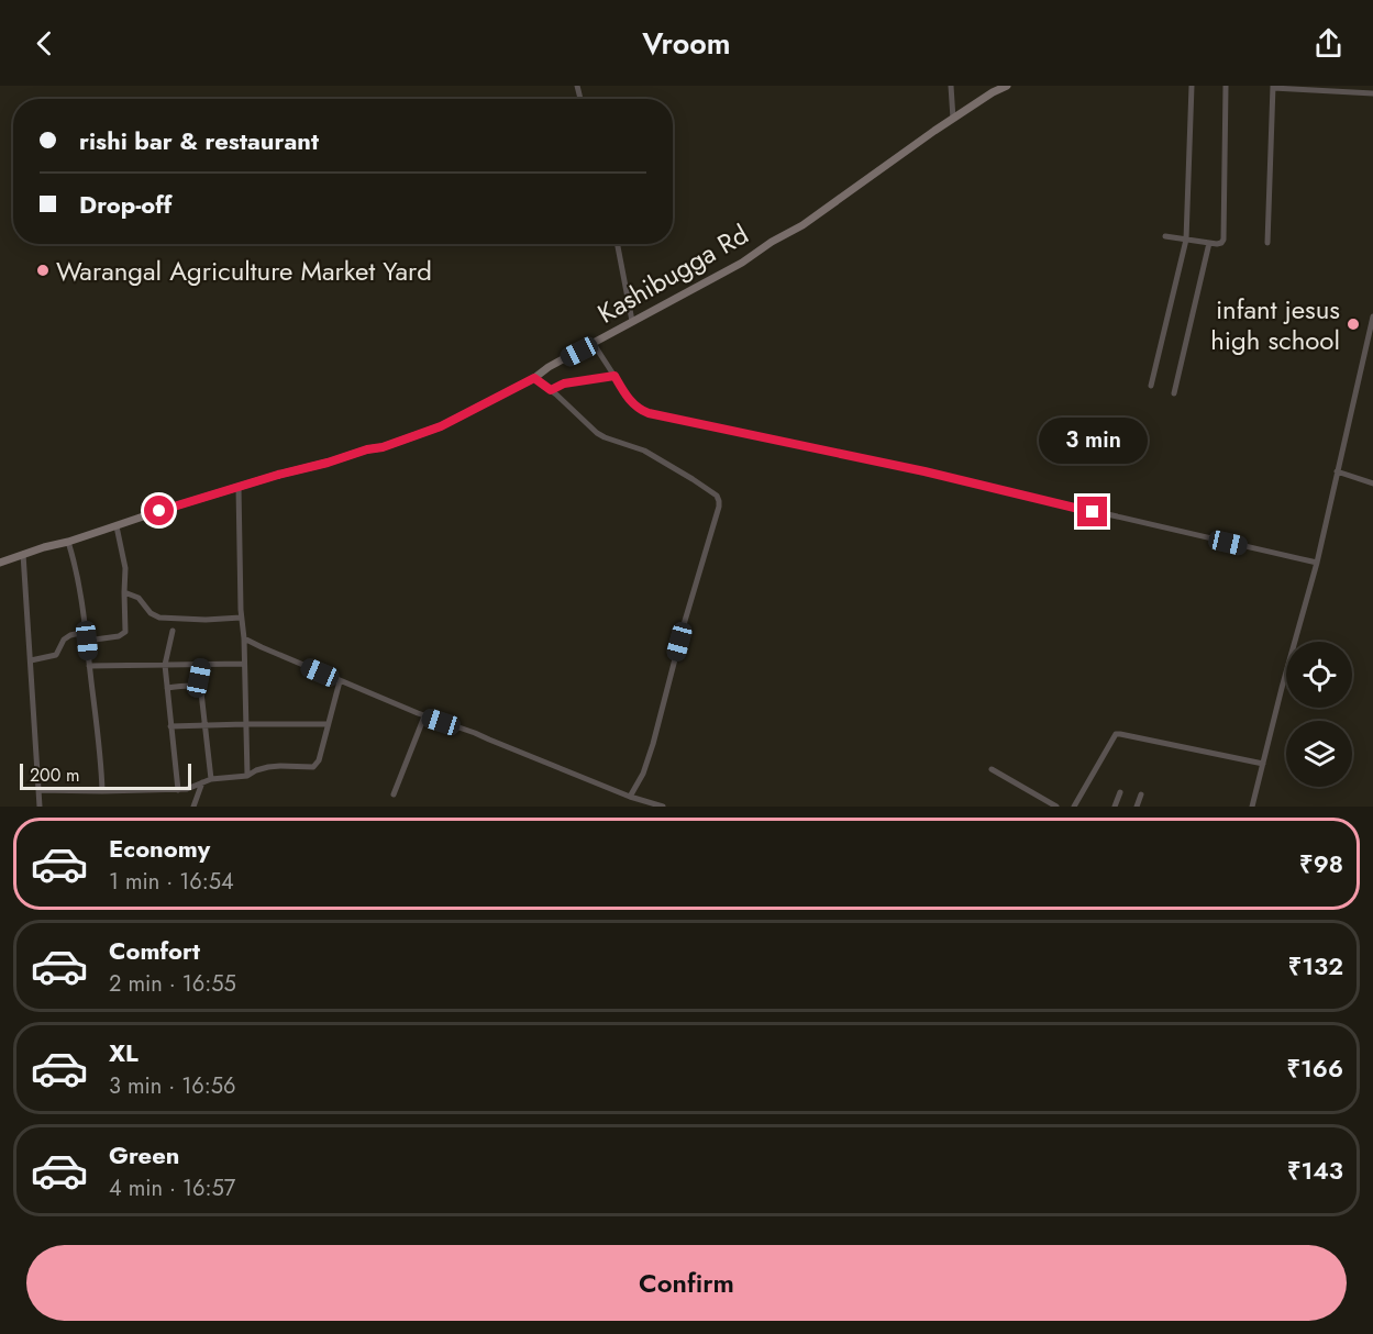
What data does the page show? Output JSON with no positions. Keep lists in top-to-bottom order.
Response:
{
  "streets": {
    "main road": ["Kashibugga Rd"]
  },
  "places": ["Warangal Agriculture Market Yard", "infant jesus high school"],
  "scale_bar": "200 m",
  "page": {
    "header": "Vroom",
    "banner": ["rishi bar & restaurant", "Drop-off"],
    "bubble": "3 min",
    "scale": "200 m",
    "list": [
      {
        "name": "Economy",
        "note": "1 min · 16:54",
        "value": "₹98"
      },
      {
        "name": "Comfort",
        "note": "2 min · 16:55",
        "value": "₹132"
      },
      {
        "name": "XL",
        "note": "3 min · 16:56",
        "value": "₹166"
      },
      {
        "name": "Green",
        "note": "4 min · 16:57",
        "value": "₹143"
      }
    ],
    "buttons": "Confirm"
  }
}
